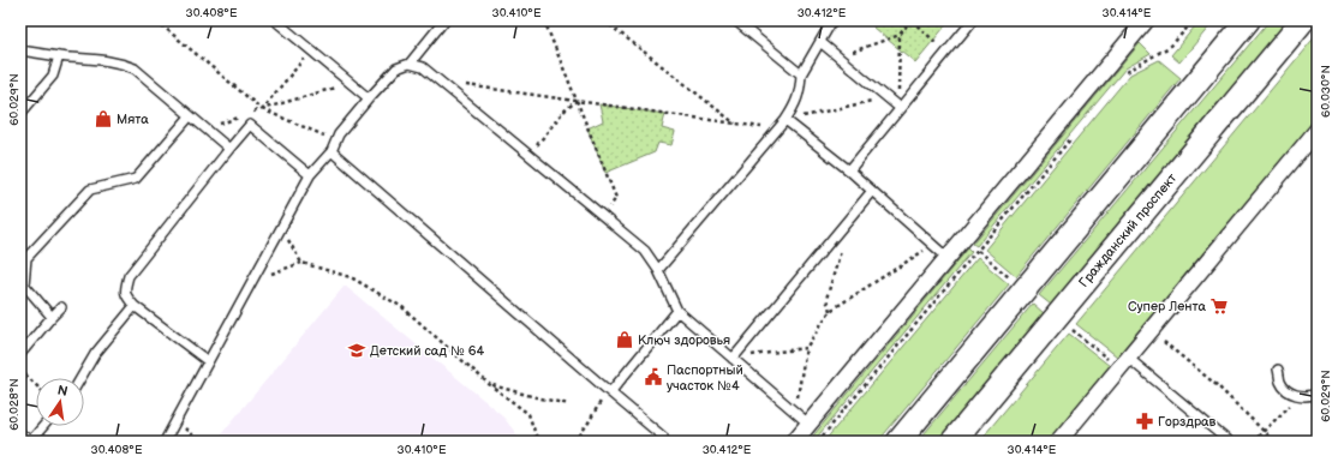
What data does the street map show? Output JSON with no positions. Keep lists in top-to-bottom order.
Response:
{
  "streets": {
    "main road": ["Гражданский проспект"]
  },
  "places": {
    "shop": ["Мята", "Ключ здоровья"],
    "supermarket": ["Супер Лента"],
    "school or university": ["Детский сад № 64"],
    "public building": ["Паспортный участок №4"],
    "pharmacy": ["Горздрав"]
  },
  "north": "top",
  "coordinates": [
    "30.408°E",
    "30.410°E",
    "30.412°E",
    "30.414°E",
    "60.030°N",
    "60.029°N",
    "60.028°N"
  ]
}
